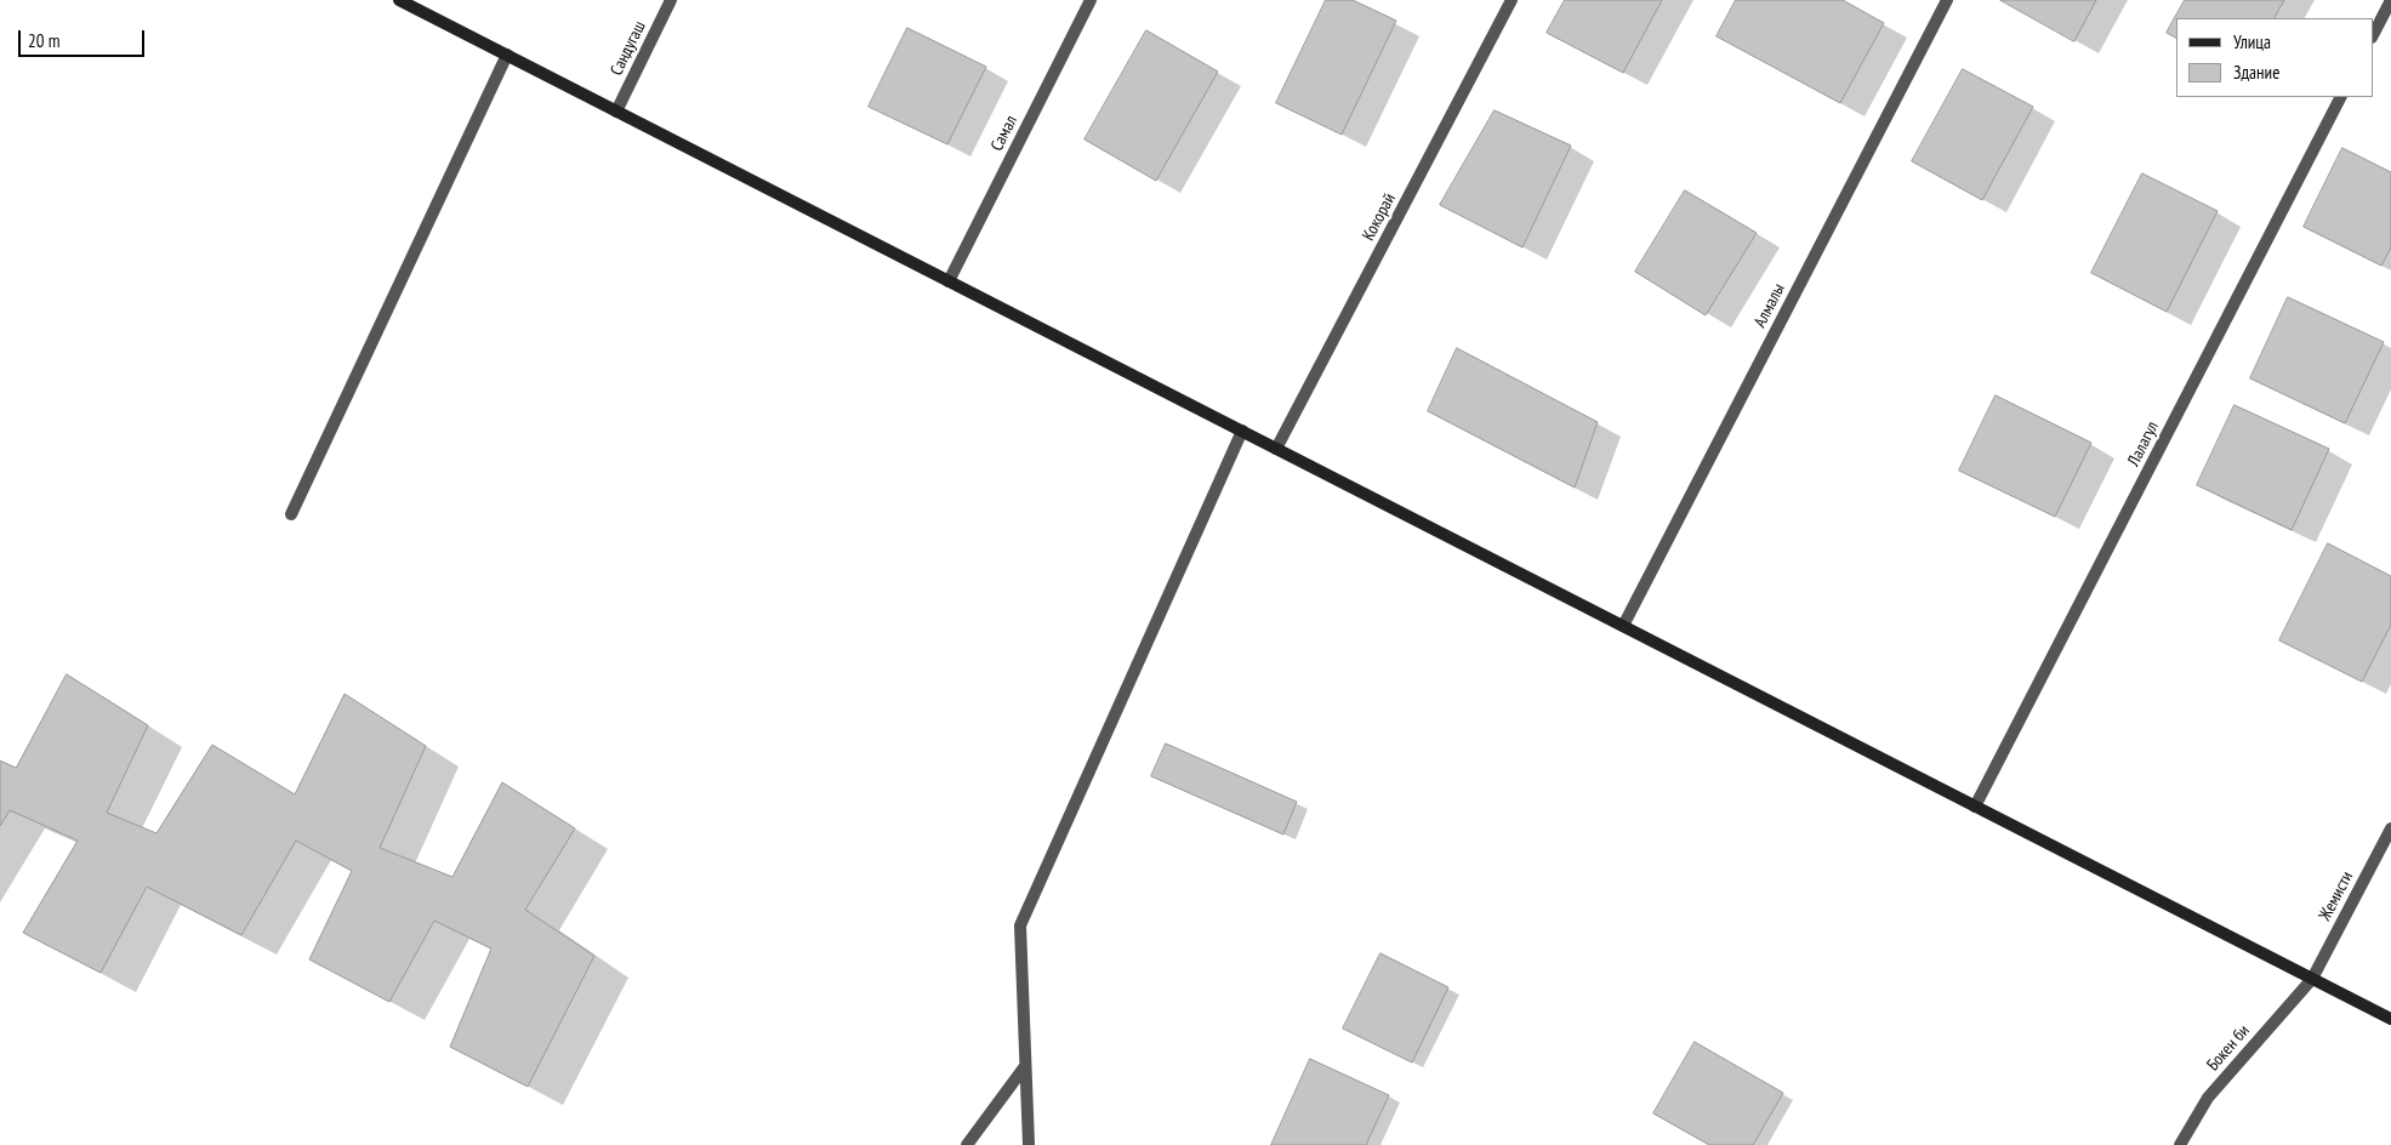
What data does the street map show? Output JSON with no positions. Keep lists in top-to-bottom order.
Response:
{
  "streets": {
    "street": [
      "Сандугаш",
      "Самал",
      "Кокорай",
      "Алмалы",
      "Лалагул",
      "Жемисти",
      "Бокен би"
    ]
  },
  "crossings": [
    ["Жемисти", "Бокен би"]
  ],
  "legend": ["Улица", "Здание"],
  "scale_bar": "20 m"
}
